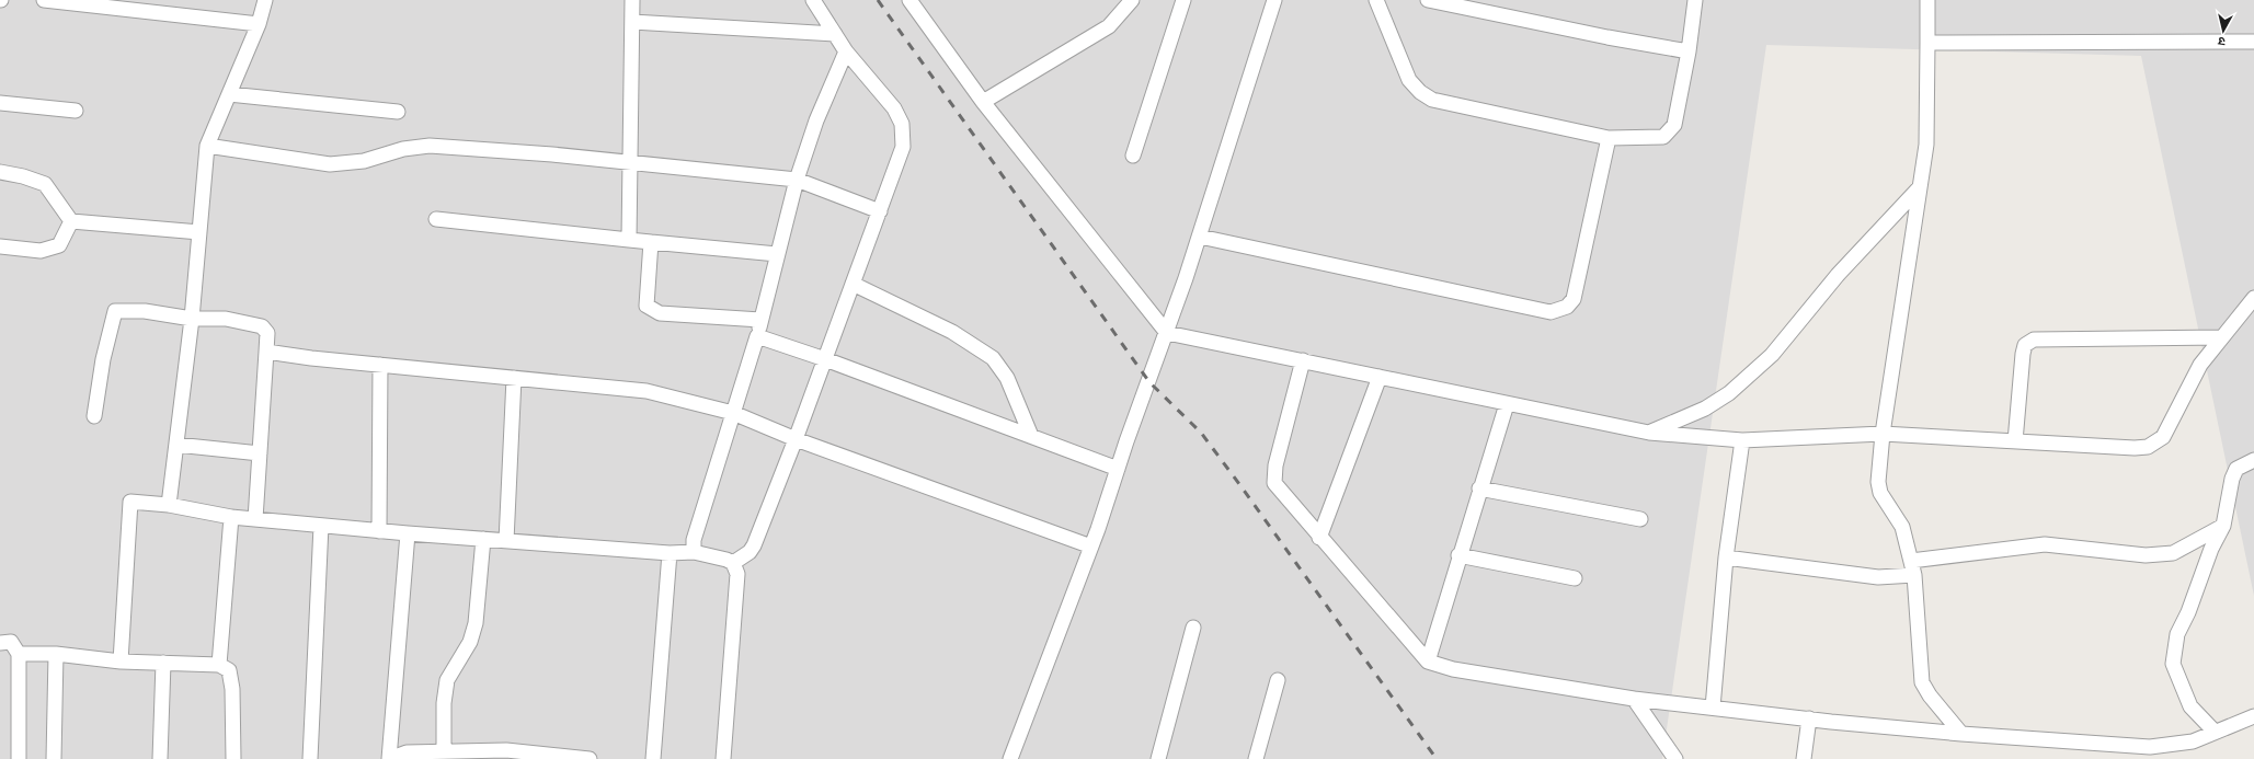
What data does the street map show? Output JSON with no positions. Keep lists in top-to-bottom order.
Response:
{
  "north": "bottom"
}
